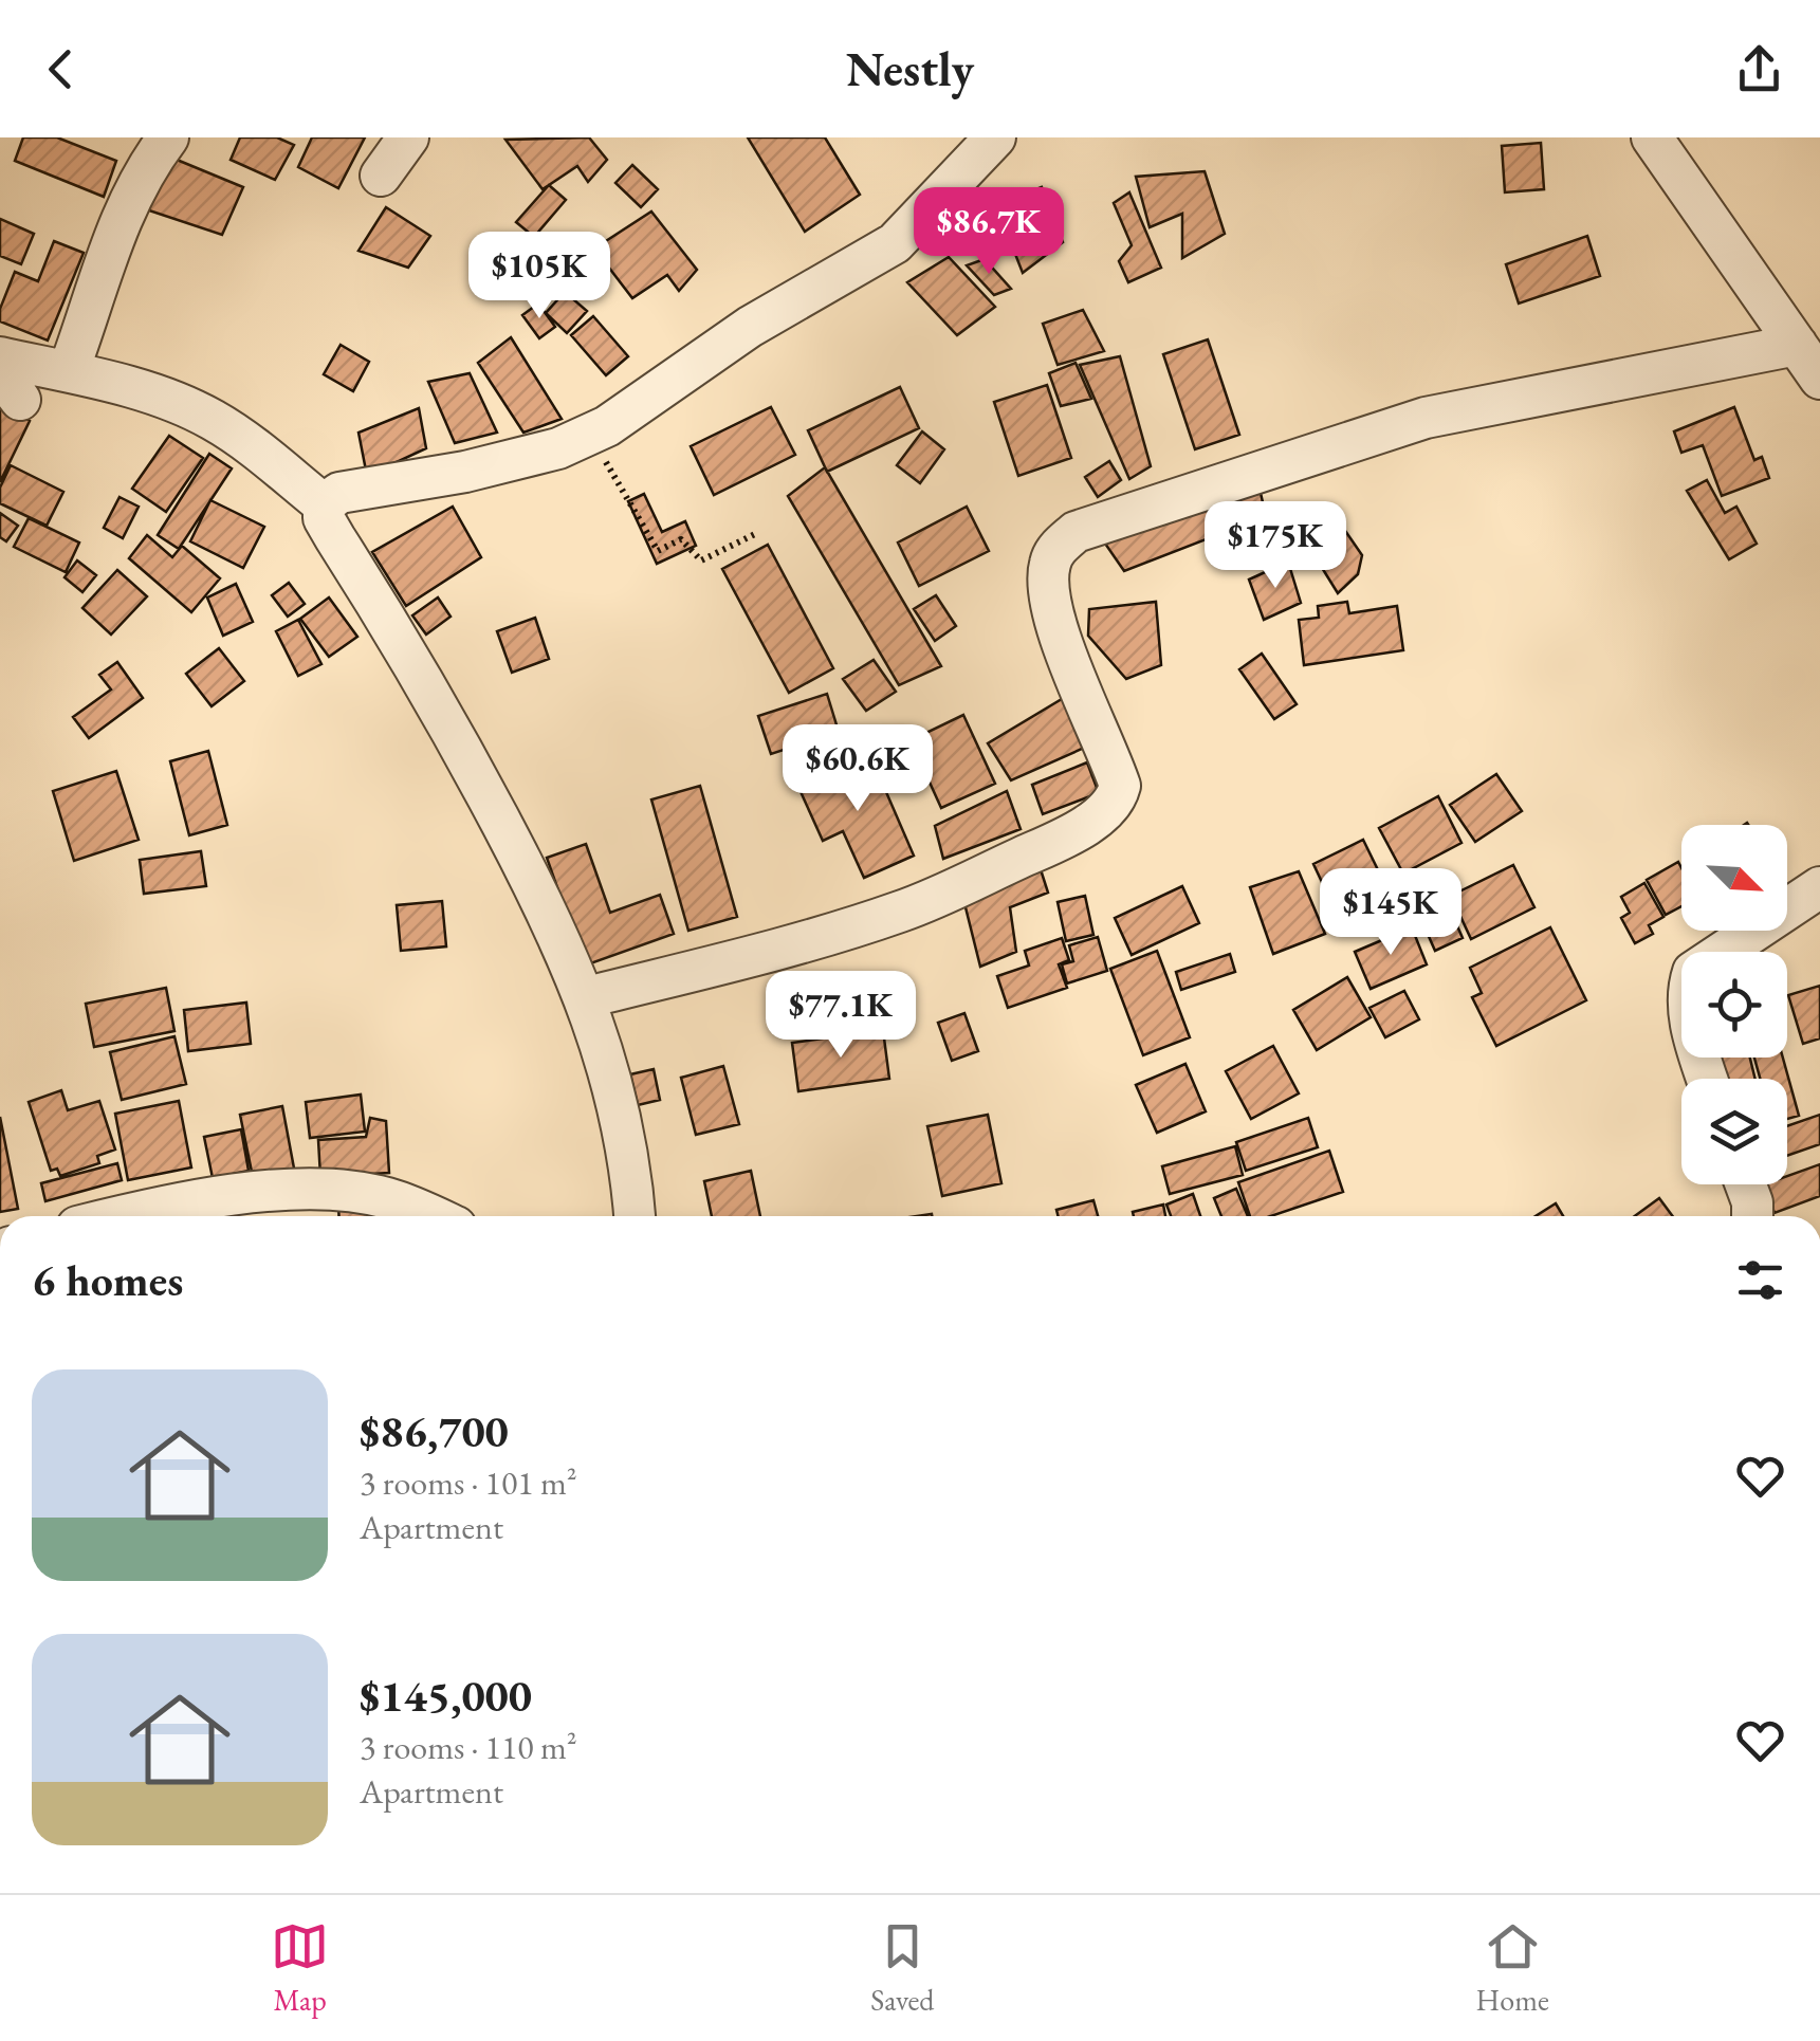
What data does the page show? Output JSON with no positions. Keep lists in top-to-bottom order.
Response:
{
  "north": "bottom right",
  "page": {
    "header": "Nestly",
    "price": [
      "$86.7K",
      "$105K",
      "$175K",
      "$60.6K",
      "$145K",
      "$77.1K"
    ],
    "heading": "6 homes",
    "list": [
      {
        "name": "$86,700",
        "note": "3 rooms · 101 m² · Apartment"
      },
      {
        "name": "$145,000",
        "note": "3 rooms · 110 m² · Apartment"
      }
    ],
    "tabs": ["Map", "Saved", "Home"]
  }
}
